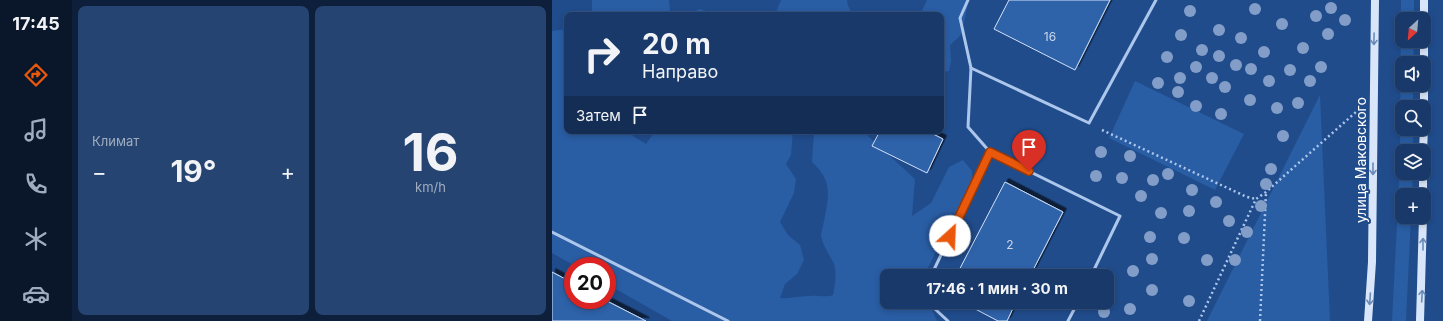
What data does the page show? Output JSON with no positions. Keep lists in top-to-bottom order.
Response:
{
  "streets": {
    "main road": ["улица Маковского"]
  },
  "house_numbers": ["16", "2"],
  "north": "bottom left",
  "page": {
    "tabs": "17:45",
    "tile": [
      "Климат",
      ["16", "km/h"]
    ],
    "map_buttons": "+",
    "turn": ["20 m", "Направо"],
    "then": "Затем",
    "heat": ["−", "19°", "+"],
    "limit": "20",
    "trip": "17:46 · 1 мин · 30 m"
  }
}
